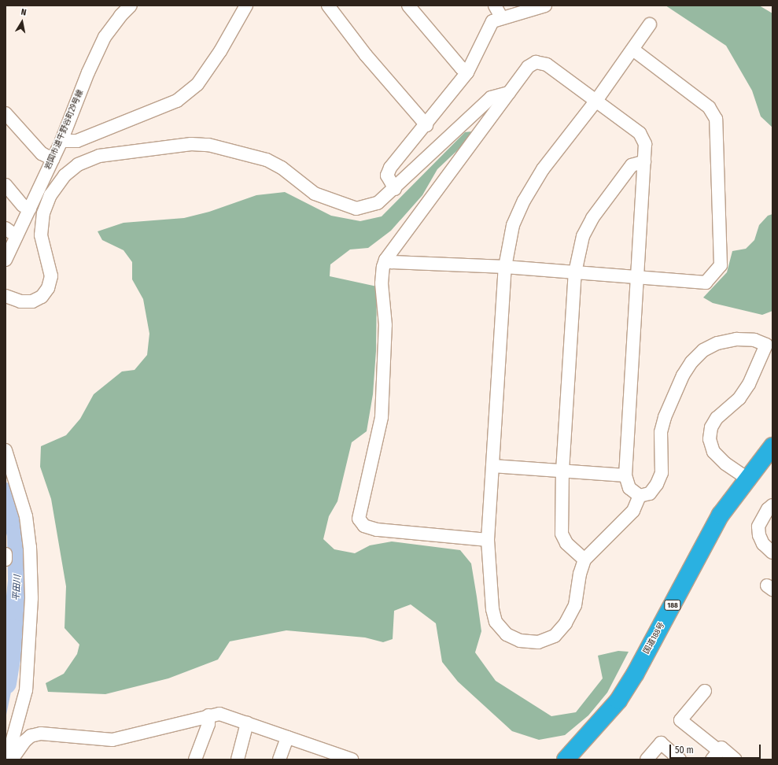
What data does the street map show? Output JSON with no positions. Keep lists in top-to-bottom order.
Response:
{
  "streets": {
    "highway": ["188", "国道188号"],
    "street": ["岩国市道牛野谷町29号線"]
  },
  "water": ["平田川"],
  "scale_bar": "50 m",
  "north": "top"
}
